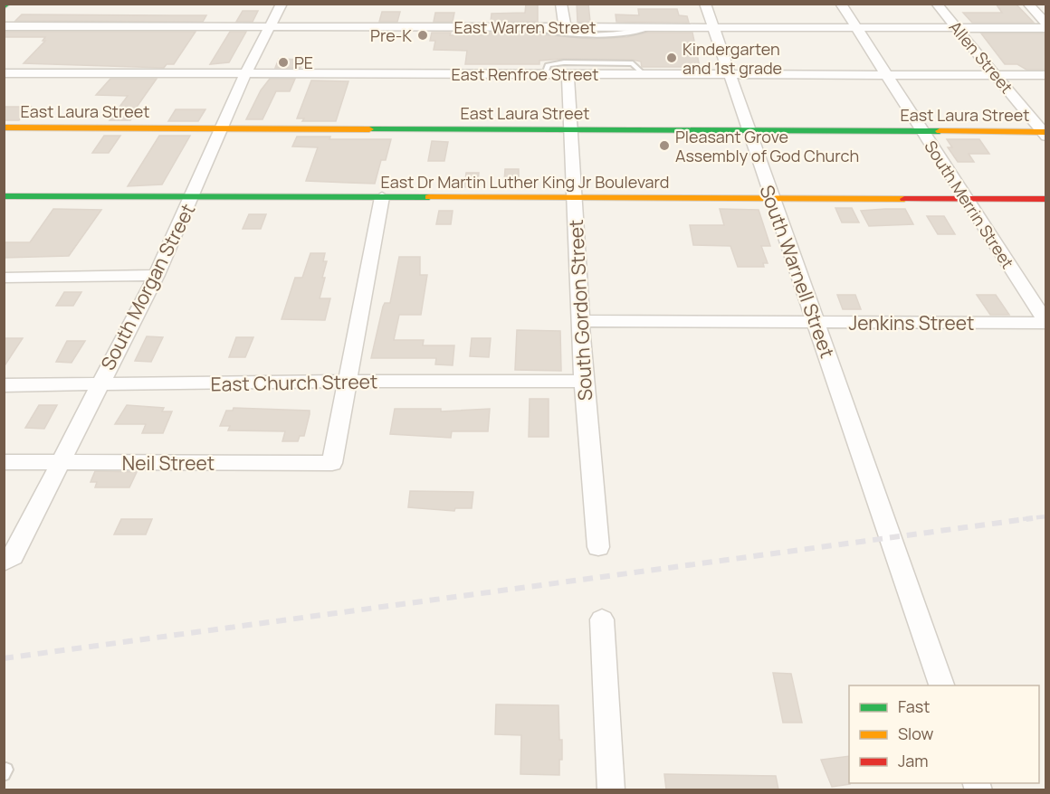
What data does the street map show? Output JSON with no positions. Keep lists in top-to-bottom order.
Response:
{
  "streets": {
    "street": [
      "East Warren Street",
      "Allen Street",
      "East Renfroe Street",
      "East Laura Street",
      "East Dr Martin Luther King Jr Boulevard",
      "South Merrin Street",
      "South Warnell Street",
      "South Morgan Street",
      "South Gordon Street",
      "Jenkins Street",
      "East Church Street",
      "Neil Street"
    ]
  },
  "crossings": [
    ["East Warren Street", "Allen Street"],
    ["East Warren Street", "South Merrin Street"],
    ["East Warren Street", "South Warnell Street"],
    ["East Warren Street", "South Morgan Street"],
    ["Allen Street", "East Renfroe Street"],
    ["Allen Street", "East Laura Street"],
    ["East Renfroe Street", "South Merrin Street"],
    ["East Renfroe Street", "South Warnell Street"],
    ["East Renfroe Street", "South Morgan Street"],
    ["East Renfroe Street", "South Gordon Street"],
    ["East Laura Street", "South Merrin Street"],
    ["East Laura Street", "South Warnell Street"],
    ["East Laura Street", "South Morgan Street"],
    ["East Laura Street", "South Gordon Street"],
    ["East Dr Martin Luther King Jr Boulevard", "South Merrin Street"],
    ["East Dr Martin Luther King Jr Boulevard", "South Warnell Street"],
    ["East Dr Martin Luther King Jr Boulevard", "South Morgan Street"],
    ["East Dr Martin Luther King Jr Boulevard", "South Gordon Street"],
    ["South Merrin Street", "Jenkins Street"],
    ["South Warnell Street", "Jenkins Street"],
    ["South Morgan Street", "East Church Street"],
    ["South Morgan Street", "Neil Street"],
    ["South Gordon Street", "Jenkins Street"],
    ["South Gordon Street", "East Church Street"],
    ["East Church Street", "Neil Street"]
  ],
  "places": [
    "Pre-K",
    "Kindergarten and 1st grade",
    "PE",
    "Pleasant Grove Assembly of God Church"
  ],
  "legend": ["Fast", "Slow", "Jam"]
}
